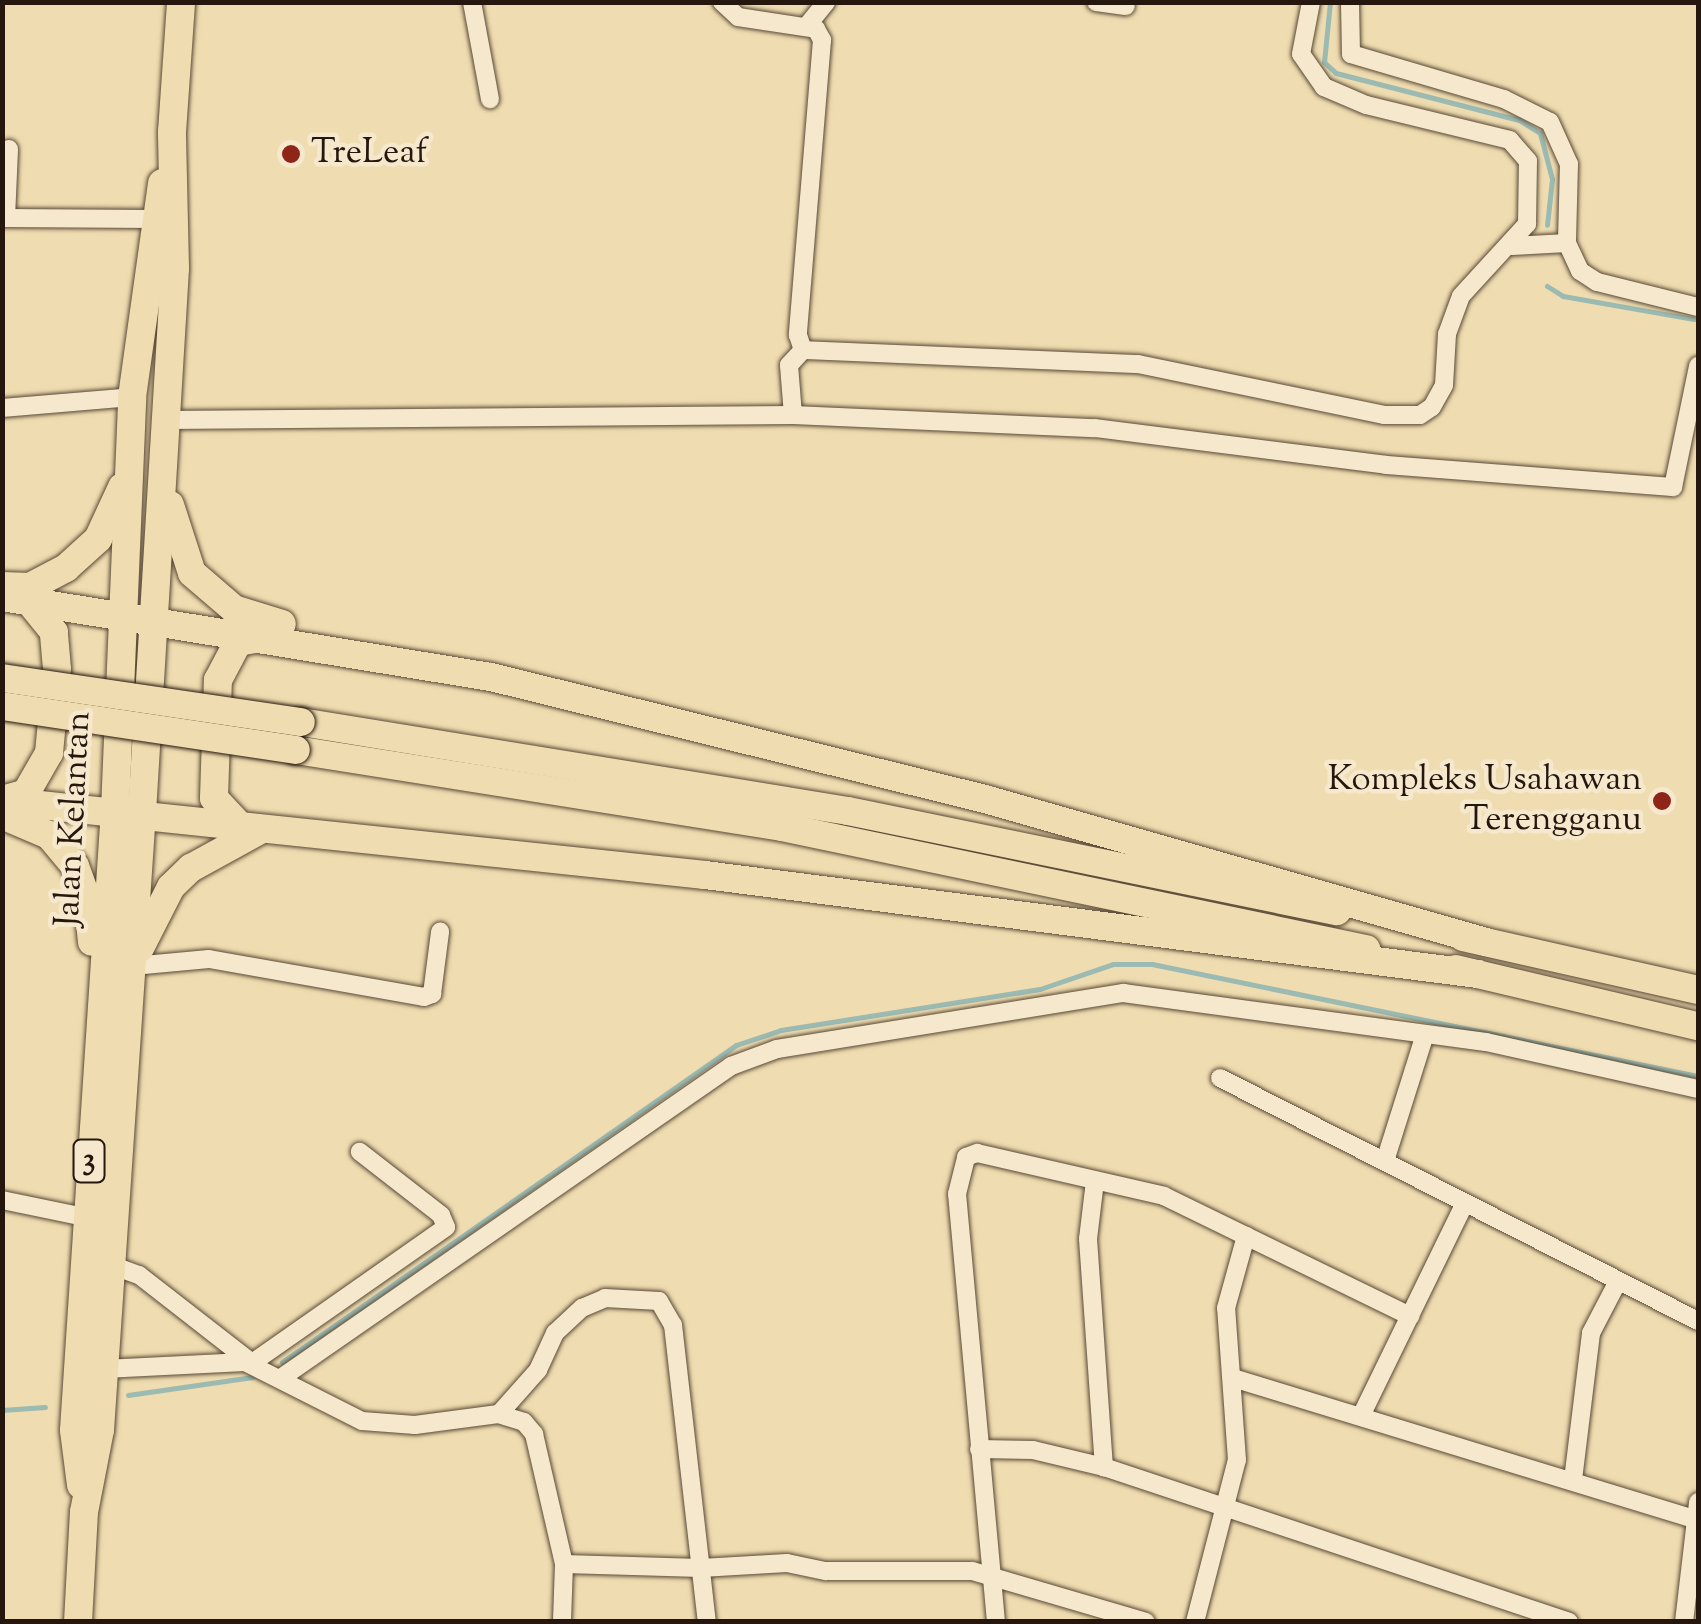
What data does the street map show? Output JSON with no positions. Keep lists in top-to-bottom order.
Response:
{
  "streets": {
    "main road": ["Jalan Kelantan", "3"]
  },
  "places": ["TreLeaf", "Kompleks Usahawan Terengganu"]
}
